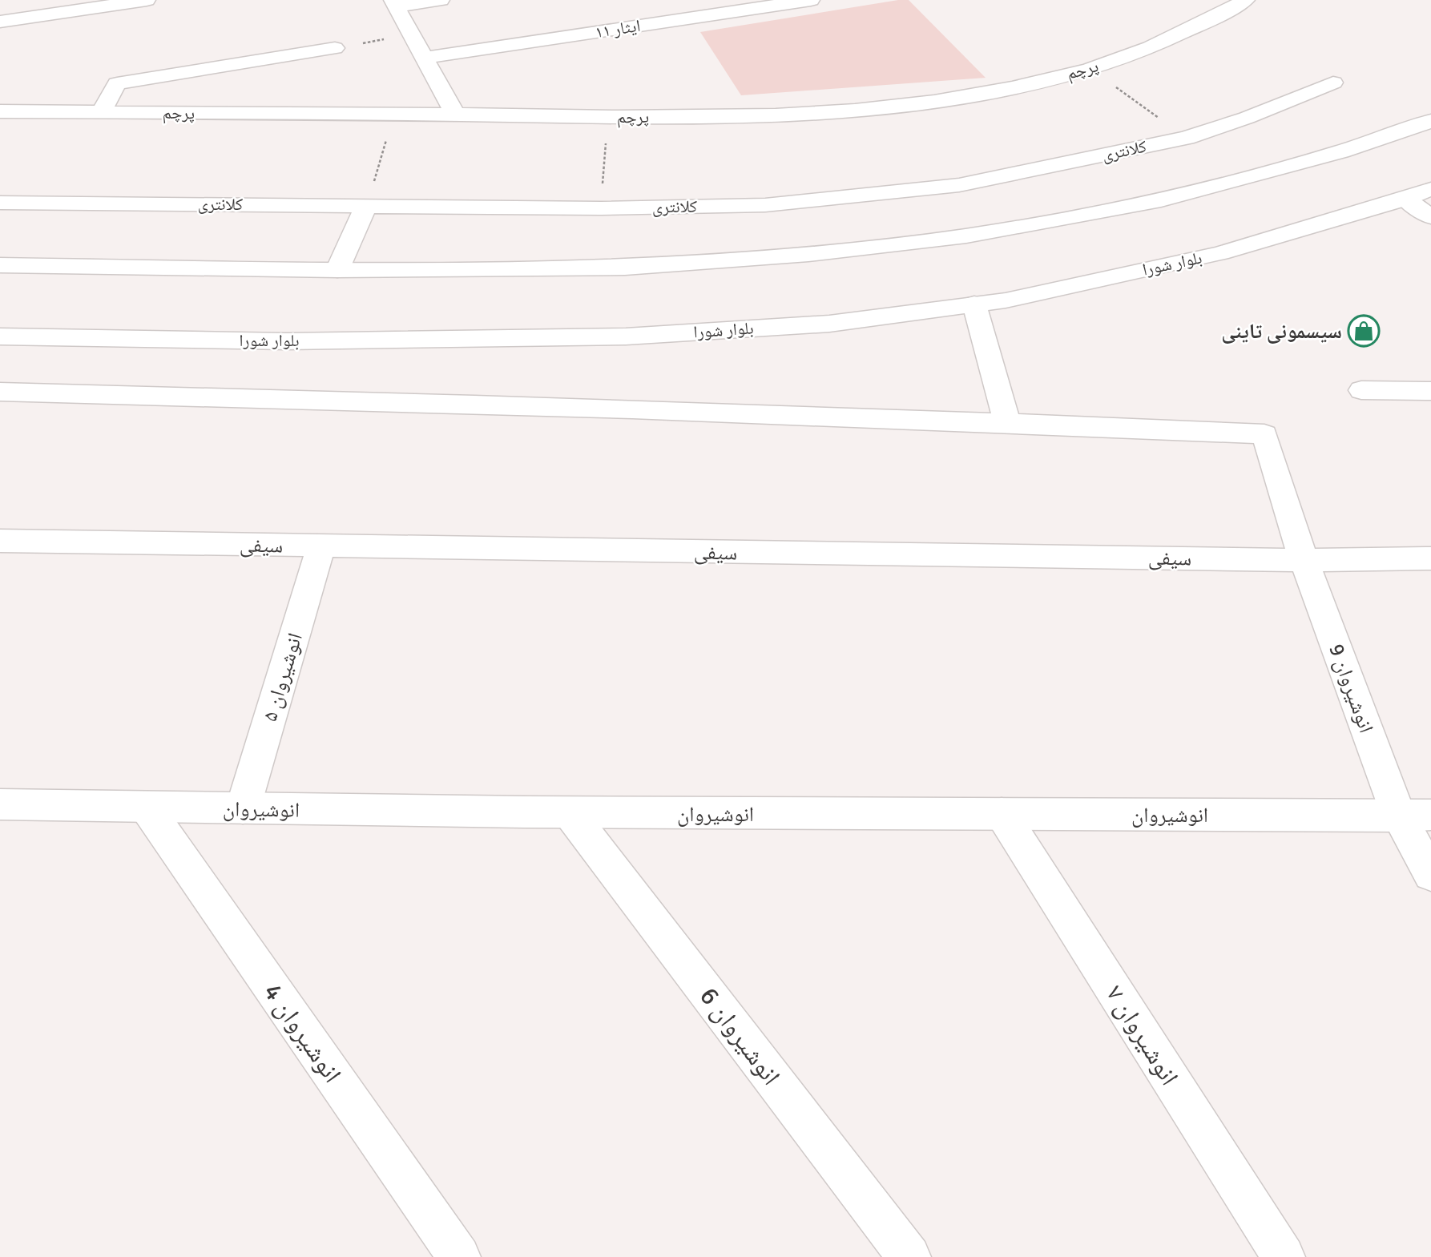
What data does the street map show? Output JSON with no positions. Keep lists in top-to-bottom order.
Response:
{
  "streets": {
    "street": [
      "ایثار ۱۱",
      "پرچم",
      "کلانتری",
      "بلوار شورا",
      "سیفی",
      "انوشیروان ۵",
      "انوشیروان 9",
      "انوشیروان",
      "انوشیروان 4",
      "انوشیروان ۷",
      "انوشیروان 6"
    ]
  },
  "crossings": [
    ["سیفی", "انوشیروان ۵"],
    ["سیفی", "انوشیروان 9"],
    ["انوشیروان ۵", "انوشیروان"],
    ["انوشیروان 9", "انوشیروان"],
    ["انوشیروان", "انوشیروان 4"],
    ["انوشیروان", "انوشیروان ۷"],
    ["انوشیروان", "انوشیروان 6"]
  ],
  "places": {
    "shop": ["سیسمونی تاینی"]
  }
}
